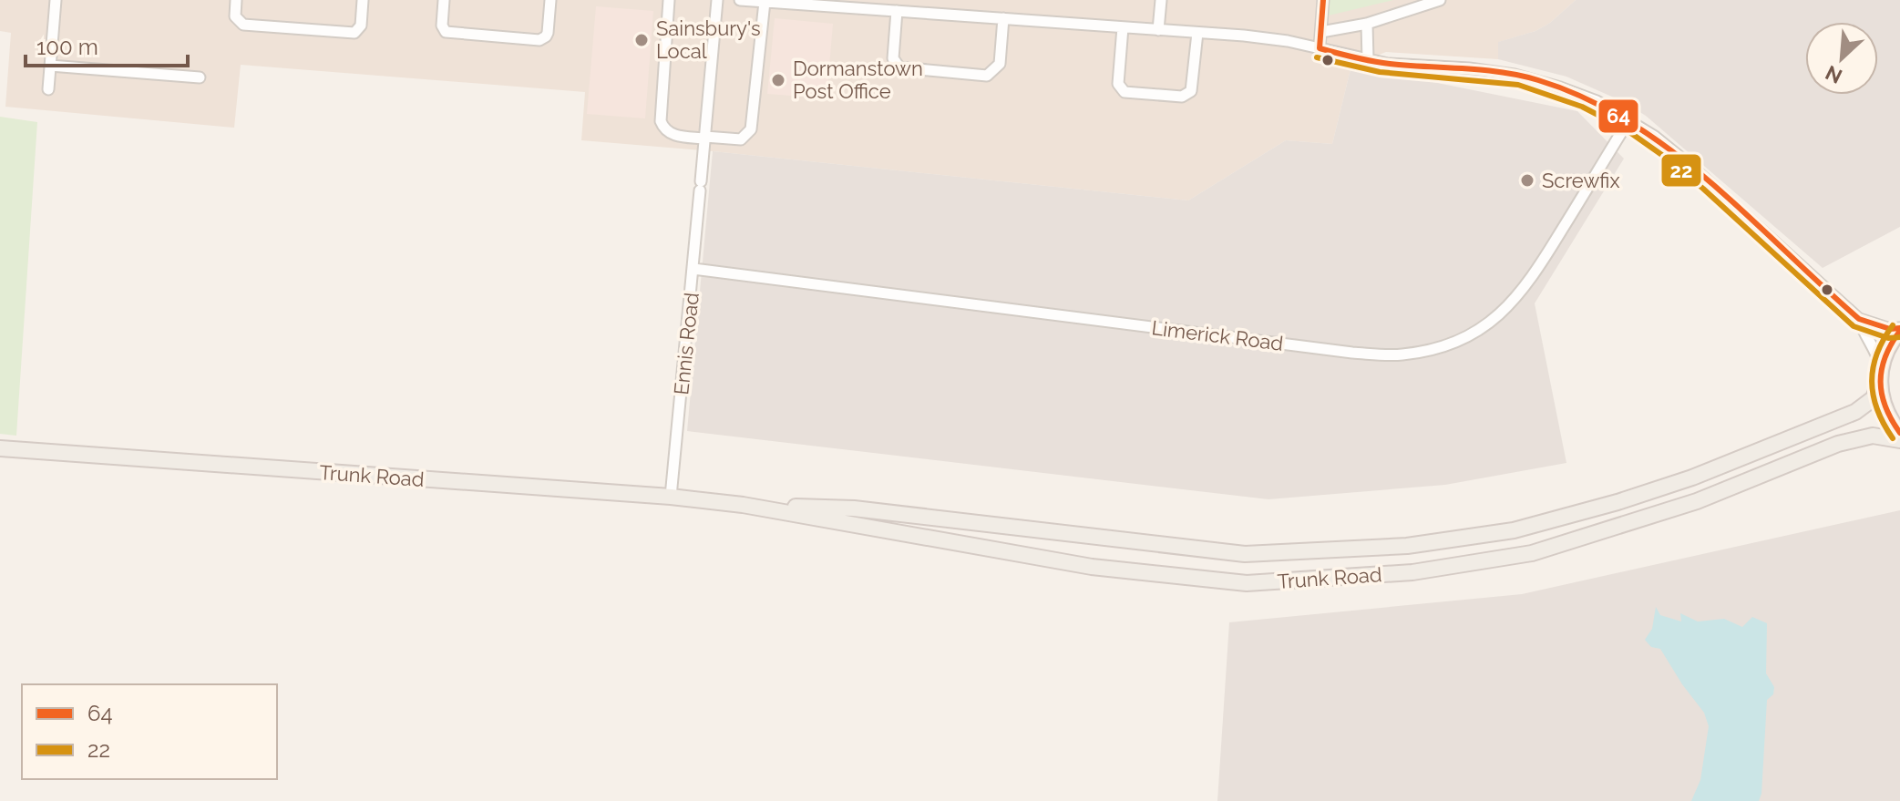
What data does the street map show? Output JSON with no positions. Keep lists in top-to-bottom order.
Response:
{
  "streets": {
    "main road": ["Trunk Road"],
    "street": ["Limerick Road", "Ennis Road"]
  },
  "crossings": [
    ["Limerick Road", "Ennis Road"],
    ["Ennis Road", "Trunk Road"]
  ],
  "places": ["Sainsbury's Local", "Dormanstown Post Office", "Screwfix"],
  "lines": ["transit line 64", "transit line 22"],
  "legend": ["64", "22"],
  "scale_bar": "100 m",
  "north": "bottom left"
}
